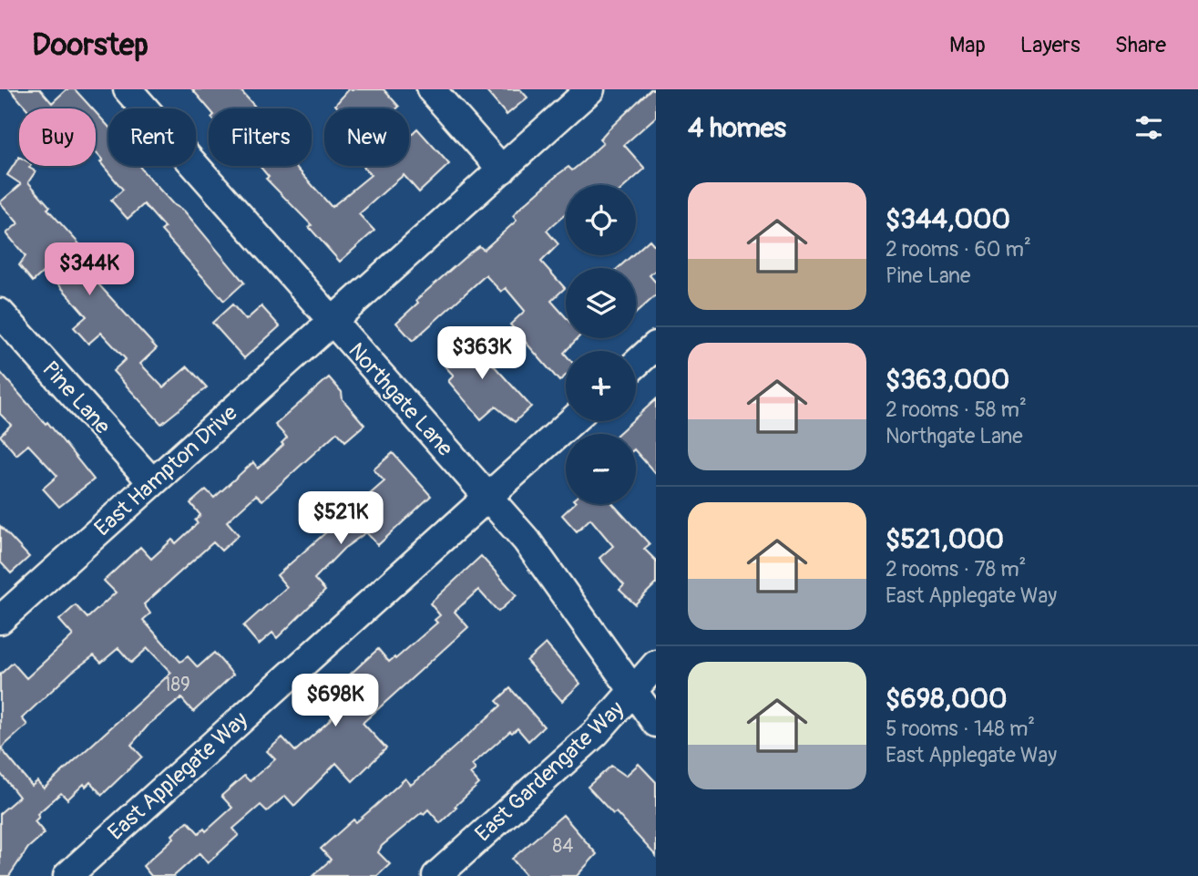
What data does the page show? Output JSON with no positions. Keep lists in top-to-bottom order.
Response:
{
  "streets": {
    "street": [
      "Pine Lane",
      "Northgate Lane",
      "East Hampton Drive",
      "East Gardengate Way",
      "East Applegate Way"
    ]
  },
  "crossings": [
    ["Pine Lane", "East Hampton Drive"],
    ["Northgate Lane", "East Hampton Drive"],
    ["Northgate Lane", "East Gardengate Way"],
    ["Northgate Lane", "East Applegate Way"]
  ],
  "house_numbers": ["189", "84"],
  "page": {
    "header": "Doorstep",
    "nav": ["Map", "Layers", "Share"],
    "heading": "4 homes",
    "chip": [
      "Buy",
      "Rent",
      "Filters",
      "New"
    ],
    "list": [
      {
        "name": "$344,000",
        "note": "2 rooms · 60 m² · Pine Lane"
      },
      {
        "name": "$363,000",
        "note": "2 rooms · 58 m² · Northgate Lane"
      },
      {
        "name": "$521,000",
        "note": "2 rooms · 78 m² · East Applegate Way"
      },
      {
        "name": "$698,000",
        "note": "5 rooms · 148 m² · East Applegate Way"
      }
    ],
    "map_buttons": ["+", "−"],
    "price": [
      "$344K",
      "$363K",
      "$521K",
      "$698K"
    ]
  }
}
